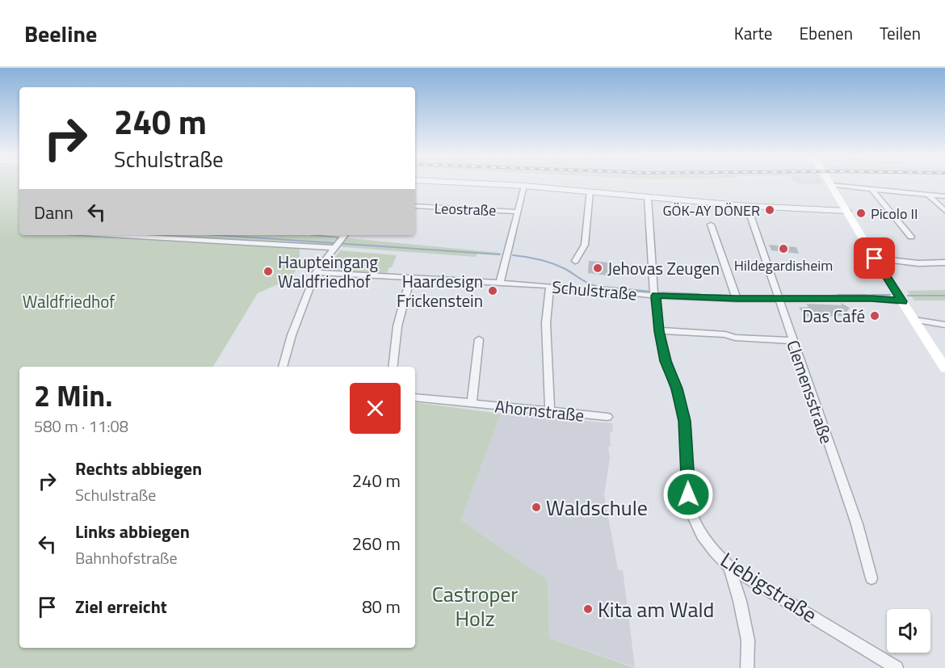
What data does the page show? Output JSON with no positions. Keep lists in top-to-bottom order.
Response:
{
  "streets": {
    "street": [
      "Leostraße",
      "Schulstraße",
      "Clemensstraße",
      "Ahornstraße",
      "Liebigstraße"
    ]
  },
  "crossings": [
    ["Schulstraße", "Clemensstraße"],
    ["Schulstraße", "Liebigstraße"]
  ],
  "parks": ["Waldfriedhof", "Castroper Holz"],
  "places": [
    "GÖK-AY DÖNER",
    "Picolo II",
    "Hildegardisheim",
    "Jehovas Zeugen",
    "Haupteingang Waldfriedhof",
    "Haardesign Frickenstein",
    "Das Café",
    "Waldschule",
    "Kita am Wald"
  ],
  "page": {
    "header": "Beeline",
    "nav": ["Karte", "Ebenen", "Teilen"],
    "turn": ["240 m", "Schulstraße"],
    "then": "Dann",
    "heading": ["2 Min.", "580 m · 11:08"],
    "list": [
      {
        "name": "Rechts abbiegen",
        "note": "Schulstraße",
        "value": "240 m"
      },
      {
        "name": "Links abbiegen",
        "note": "Bahnhofstraße",
        "value": "260 m"
      },
      {
        "name": "Ziel erreicht",
        "value": "80 m"
      }
    ]
  }
}
